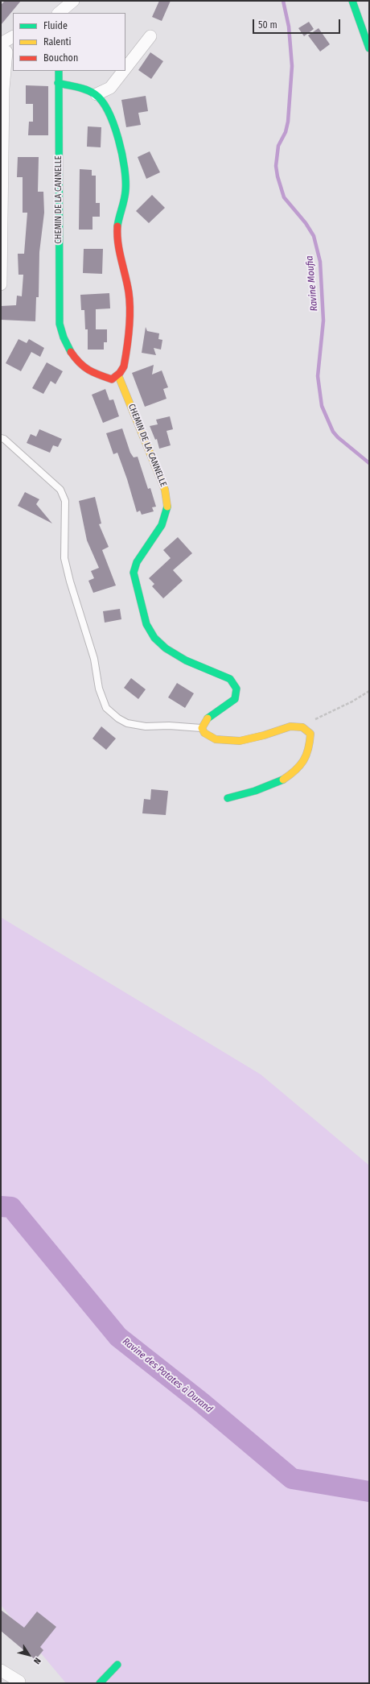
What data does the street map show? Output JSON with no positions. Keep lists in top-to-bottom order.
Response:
{
  "streets": {
    "street": ["CHEMIN DE LA CANNELLE"]
  },
  "water": ["Ravine Moufia", "Ravine des Patates à Durand"],
  "legend": ["Fluide", "Ralenti", "Bouchon"],
  "scale_bar": "50 m",
  "north": "bottom right"
}
